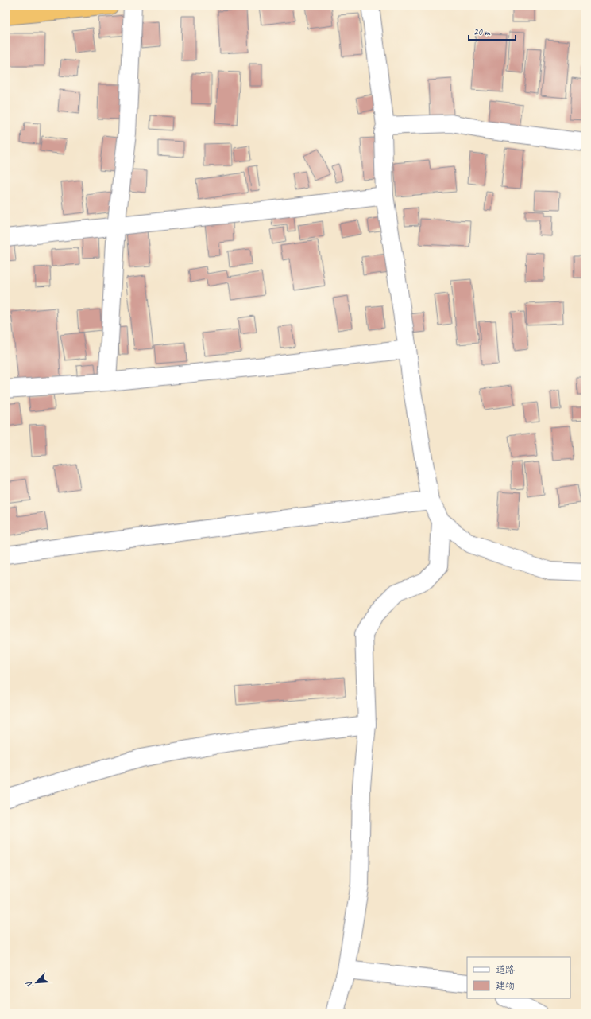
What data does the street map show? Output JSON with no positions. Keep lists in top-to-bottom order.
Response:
{
  "legend": ["道路", "建物"],
  "scale_bar": "20 m",
  "north": "bottom left"
}
